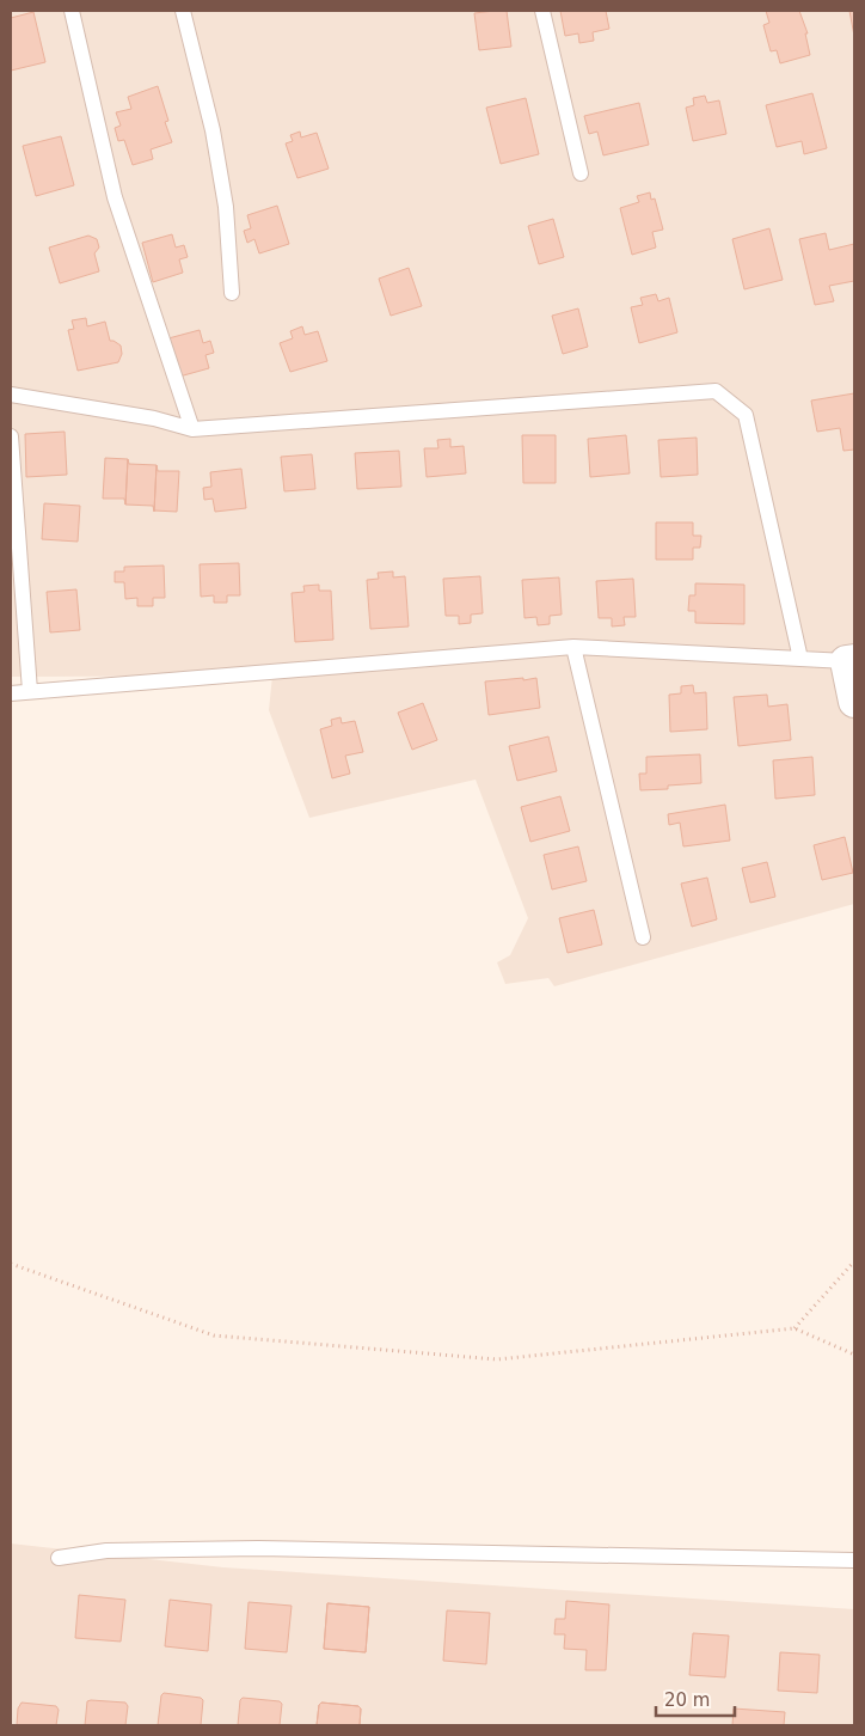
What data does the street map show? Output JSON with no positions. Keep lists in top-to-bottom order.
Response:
{
  "scale_bar": "20 m"
}
